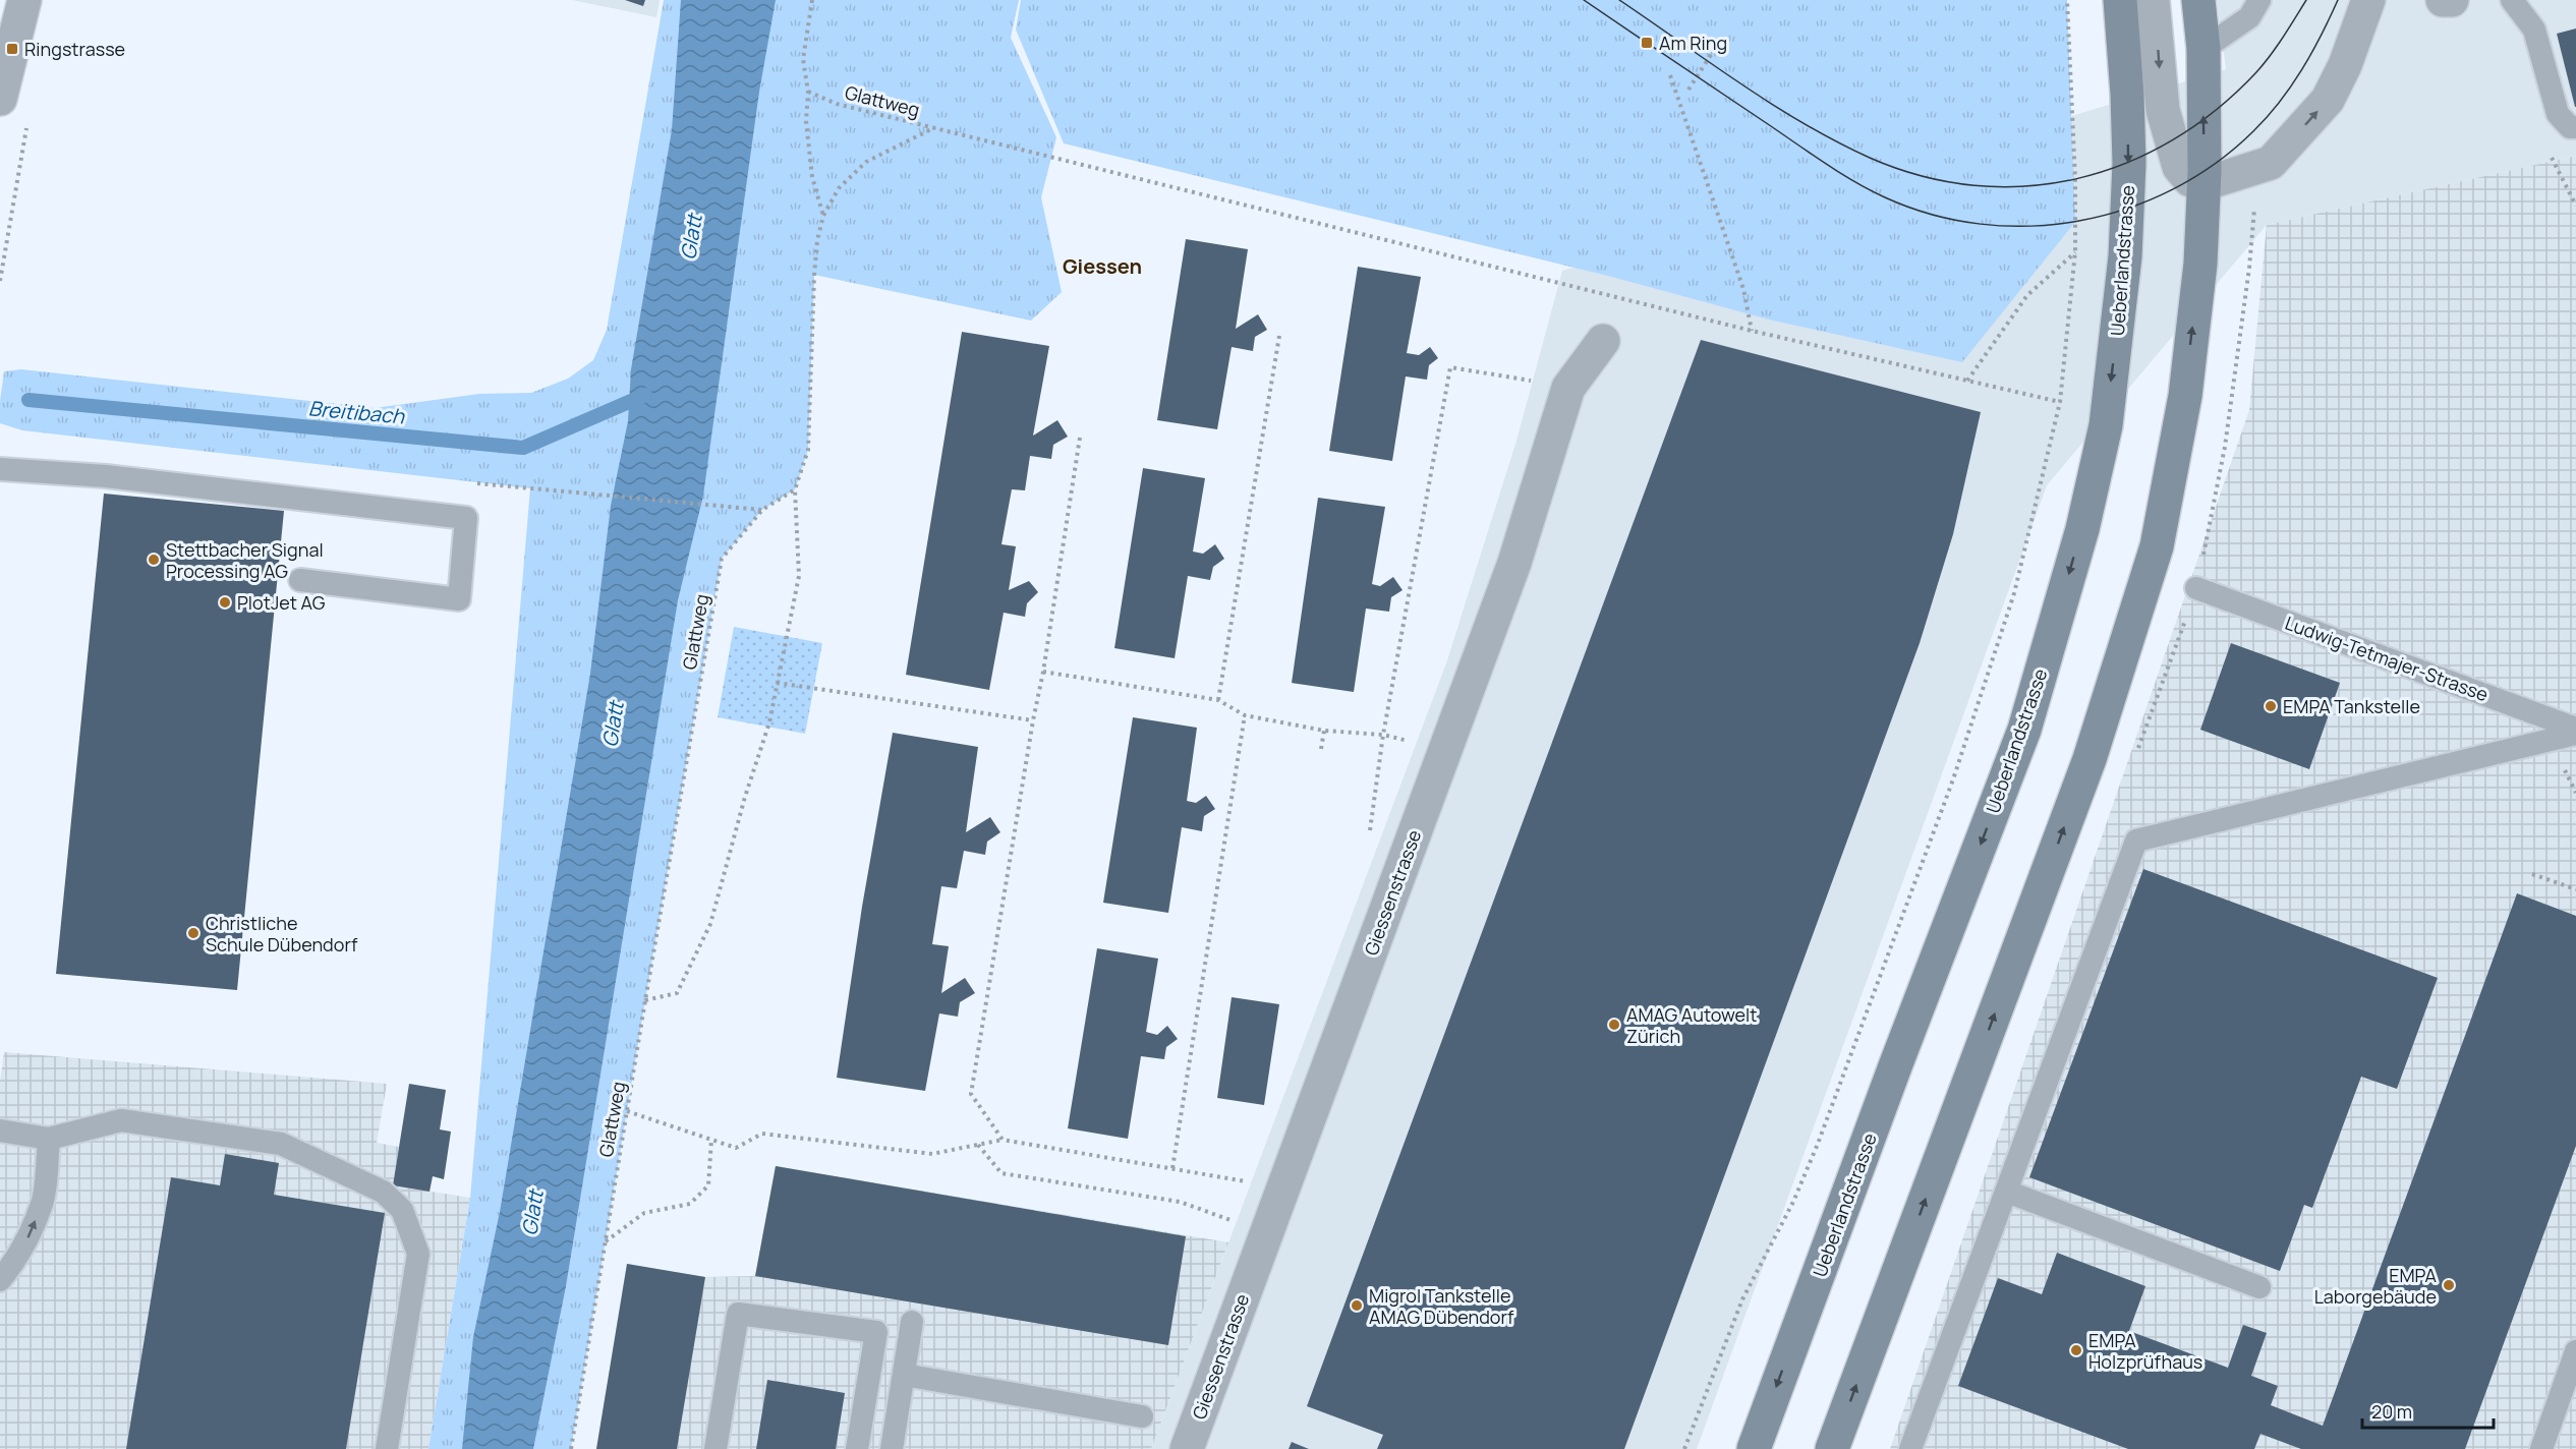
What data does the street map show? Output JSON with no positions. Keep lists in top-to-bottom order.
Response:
{
  "streets": {
    "main road": ["Ueberlandstrasse"],
    "street": ["Giessenstrasse"],
    "lane": ["Ludwig-Tetmajer-Strasse"],
    "path": ["Glattweg"]
  },
  "districts": ["Giessen"],
  "water": ["Glatt", "Breitibach"],
  "places": {
    "transit": ["Am Ring", "Ringstrasse"],
    "other": [
      "Stettbacher Signal Processing AG",
      "PlotJet AG",
      "EMPA Tankstelle",
      "Christliche Schule Dübendorf",
      "AMAG Autowelt Zürich",
      "EMPA Laborgebäude",
      "Migrol Tankstelle AMAG Dübendorf",
      "EMPA Holzprüfhaus"
    ]
  },
  "scale_bar": "20 m"
}
